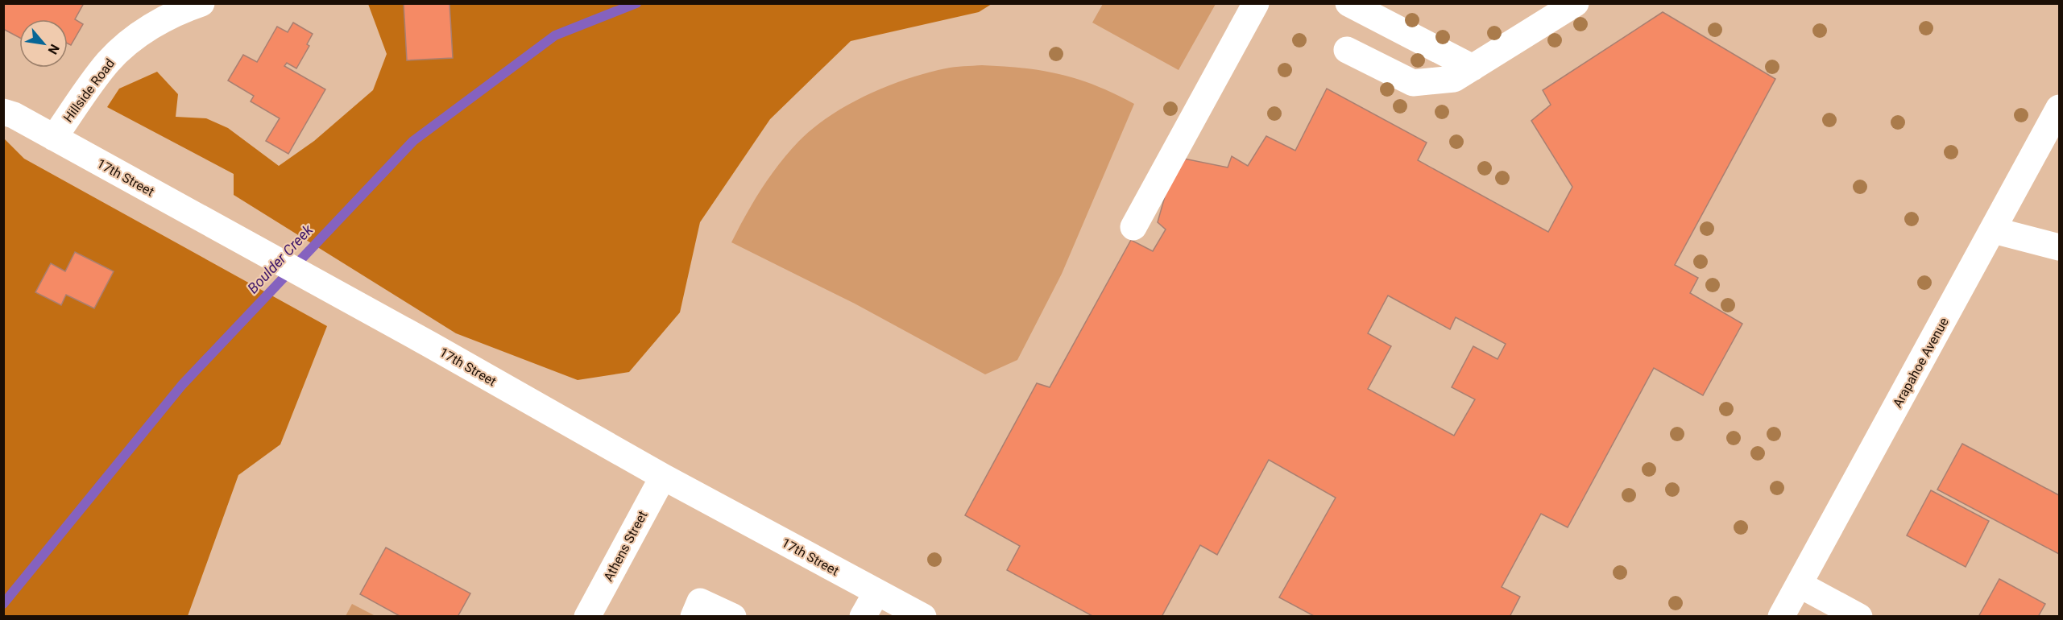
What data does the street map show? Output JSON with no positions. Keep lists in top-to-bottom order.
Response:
{
  "streets": {
    "street": [
      "Hillside Road",
      "17th Street",
      "Arapahoe Avenue",
      "Athens Street"
    ]
  },
  "crossings": [
    ["Hillside Road", "17th Street"],
    ["17th Street", "Athens Street"]
  ],
  "water": ["Boulder Creek"],
  "north": "bottom right"
}
